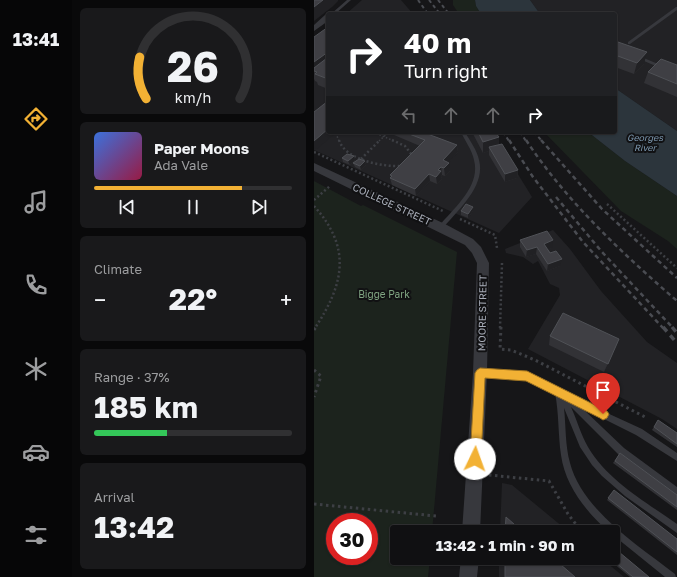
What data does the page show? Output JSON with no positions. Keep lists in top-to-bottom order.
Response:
{
  "streets": {
    "street": ["COLLEGE STREET", "MOORE STREET"]
  },
  "crossings": [
    ["COLLEGE STREET", "MOORE STREET"]
  ],
  "water": ["Georges River"],
  "parks": ["Bigge Park"],
  "page": {
    "tabs": "13:41",
    "turn": ["40 m", "Turn right"],
    "song": ["Paper Moons", "Ada Vale"],
    "tile": [
      "Climate",
      ["Range · 37%", "185 km"],
      ["Arrival", "13:42"]
    ],
    "heat": ["−", "22°", "+"],
    "limit": "30",
    "trip": "13:42 · 1 min · 90 m",
    "gauge": ["26", "km/h"]
  }
}
